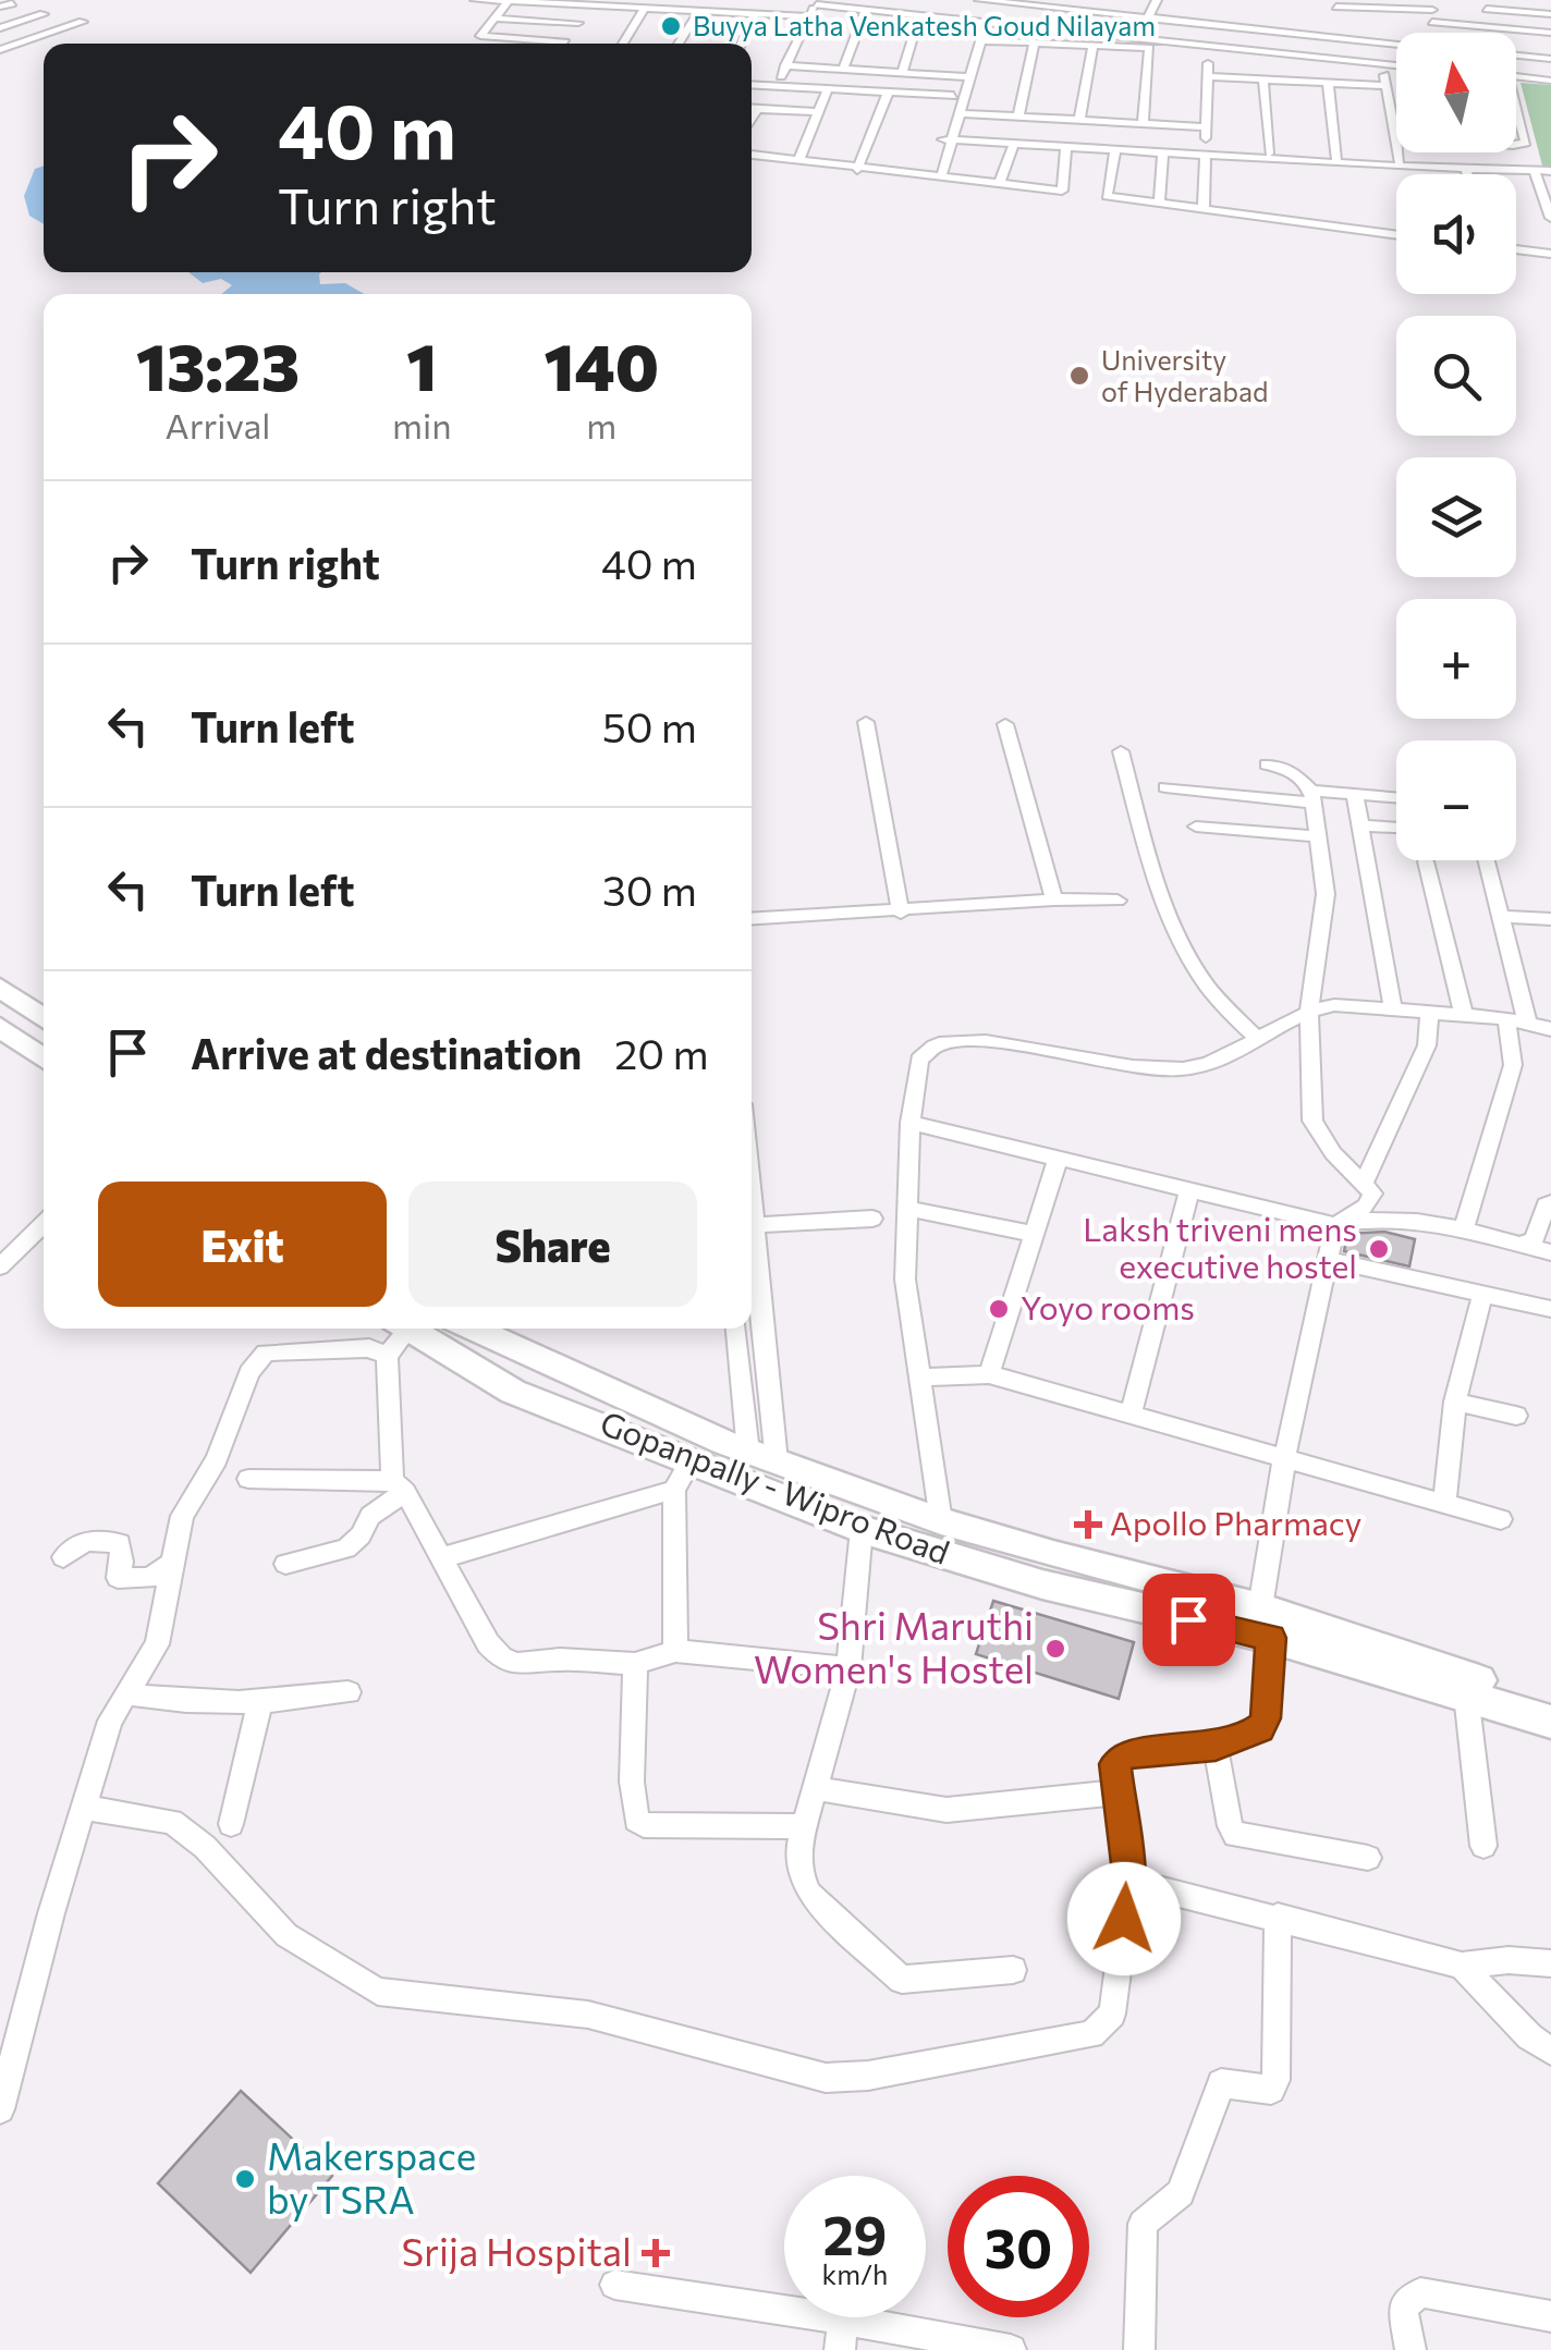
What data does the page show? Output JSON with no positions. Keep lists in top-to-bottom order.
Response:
{
  "streets": {
    "main road": ["Gopanpally - Wipro Road"]
  },
  "places": {
    "other": [
      "Buyya Latha Venkatesh Goud Nilayam",
      "University of Hyderabad",
      "Laksh triveni mens executive hostel",
      "Yoyo rooms",
      "Shri Maruthi Women's Hostel",
      "Makerspace by TSRA"
    ],
    "health": ["Apollo Pharmacy", "Srija Hospital"]
  },
  "north": "top",
  "page": {
    "map_buttons": ["+", "−"],
    "turn": ["40 m", "Turn right"],
    "eta": [
      "13:23",
      "Arrival",
      "1",
      "min",
      "140",
      "m"
    ],
    "list": [
      {
        "name": "Turn right",
        "value": "40 m"
      },
      {
        "name": "Turn left",
        "value": "50 m"
      },
      {
        "name": "Turn left",
        "value": "30 m"
      },
      {
        "name": "Arrive at destination",
        "value": "20 m"
      }
    ],
    "buttons": ["Exit", "Share"],
    "speed": "29 km/h",
    "limit": "30"
  }
}
